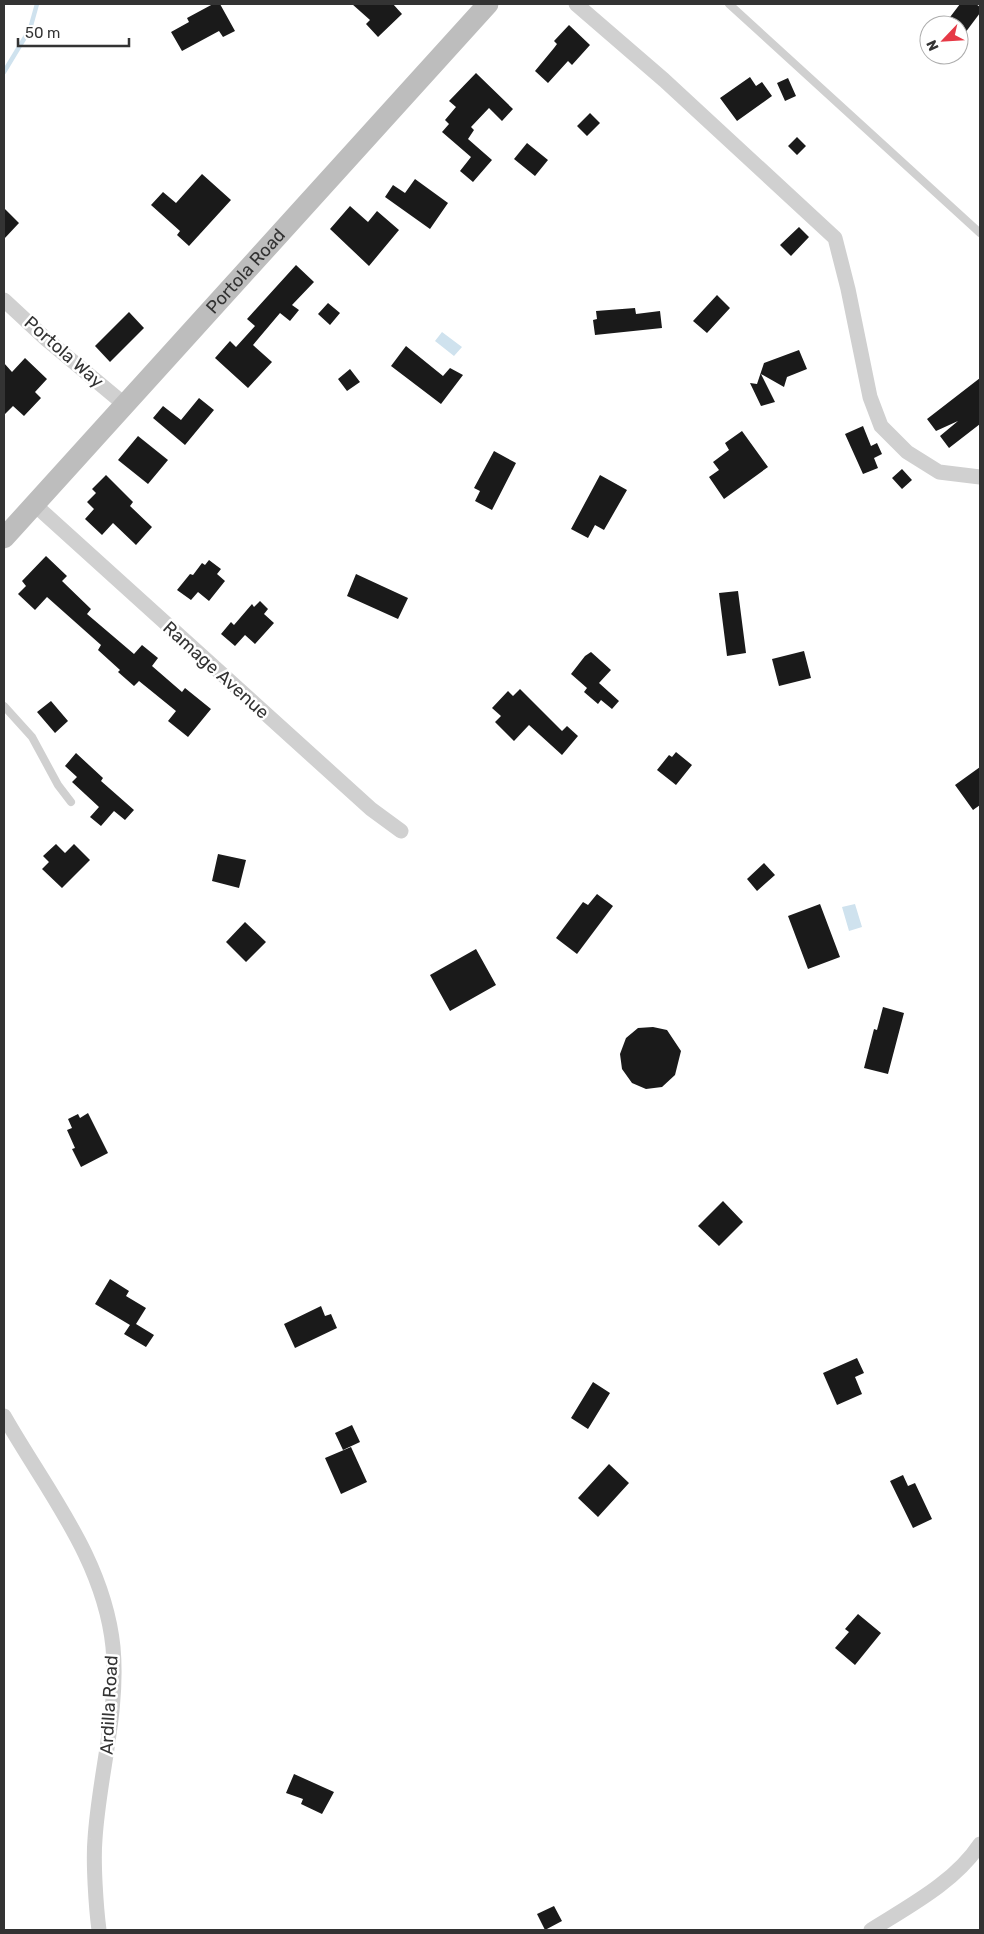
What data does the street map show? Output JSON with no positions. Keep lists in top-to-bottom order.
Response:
{
  "streets": {
    "street": [
      "Portola Road",
      "Portola Way",
      "Ramage Avenue",
      "Ardilla Road"
    ]
  },
  "crossings": [
    ["Portola Road", "Portola Way"],
    ["Portola Road", "Ramage Avenue"]
  ],
  "scale_bar": "50 m",
  "north": "bottom left"
}
